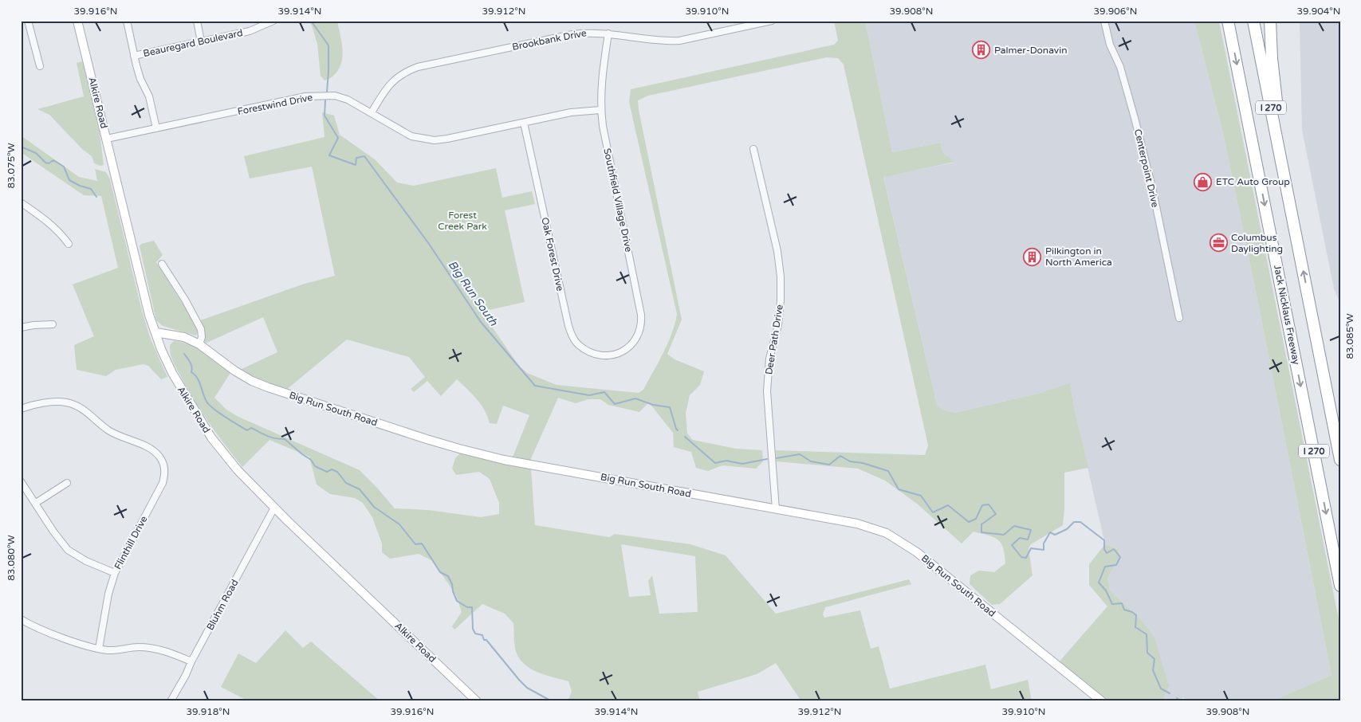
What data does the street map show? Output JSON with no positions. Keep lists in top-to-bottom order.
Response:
{
  "streets": {
    "highway": ["I 270", "Jack Nicklaus Freeway"],
    "street": [
      "Brookbank Drive",
      "Beauregard Boulevard",
      "Alkire Road",
      "Forestwind Drive",
      "Centerpoint Drive",
      "Southfield Village Drive",
      "Oak Forest Drive",
      "Deer Path Drive",
      "Big Run South Road",
      "Flinthill Drive",
      "Bluhm Road"
    ]
  },
  "crossings": [
    ["Brookbank Drive", "Forestwind Drive"],
    ["Brookbank Drive", "Southfield Village Drive"],
    ["Alkire Road", "Forestwind Drive"],
    ["Alkire Road", "Big Run South Road"],
    ["Alkire Road", "Bluhm Road"],
    ["Forestwind Drive", "Southfield Village Drive"],
    ["Forestwind Drive", "Oak Forest Drive"],
    ["Southfield Village Drive", "Oak Forest Drive"],
    ["Deer Path Drive", "Big Run South Road"]
  ],
  "water": ["Big Run South"],
  "parks": ["Forest Creek Park"],
  "places": {
    "building": ["Palmer-Donavin", "Pilkington in North America"],
    "shop": ["ETC Auto Group"],
    "office": ["Columbus Daylighting"]
  },
  "coordinates": [
    "39.916°N",
    "39.914°N",
    "39.912°N",
    "39.910°N",
    "39.908°N",
    "39.906°N",
    "39.904°N",
    "83.075°W",
    "83.085°W",
    "83.080°W",
    "39.918°N"
  ]
}
